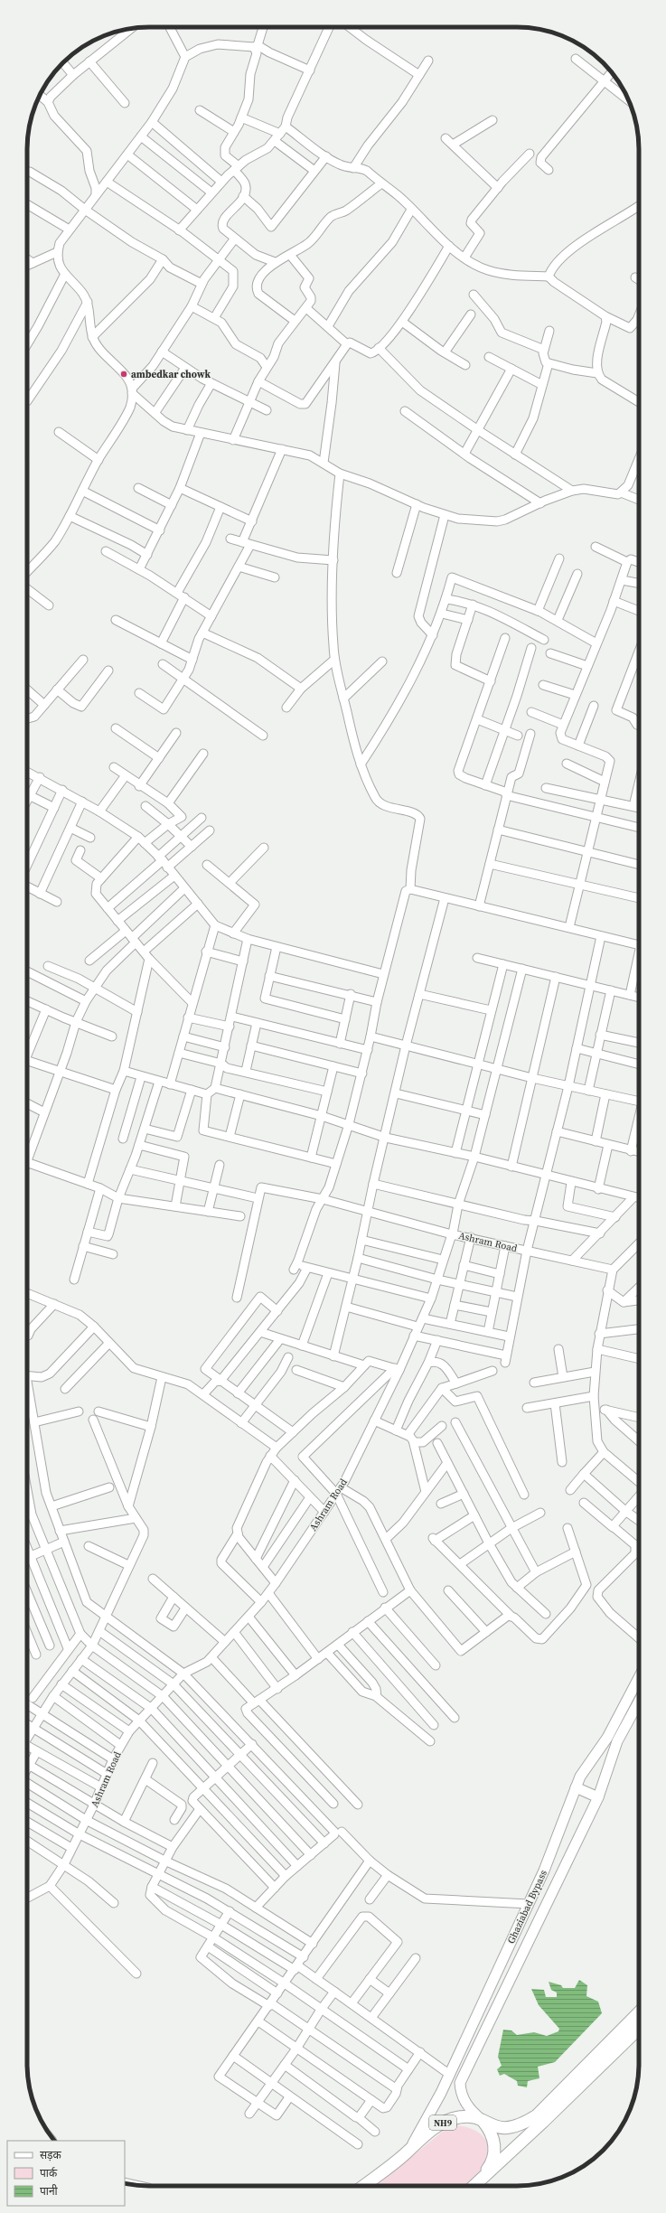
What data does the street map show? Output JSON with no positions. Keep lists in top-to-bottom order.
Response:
{
  "streets": {
    "highway": ["NH9"],
    "main road": ["Ghaziabad Bypass"],
    "street": ["Ashram Road"]
  },
  "crossings": [
    ["Ghaziabad Bypass", "NH9"]
  ],
  "places": ["ambedkar chowk"],
  "legend": ["सड़क", "पार्क", "पानी"]
}
